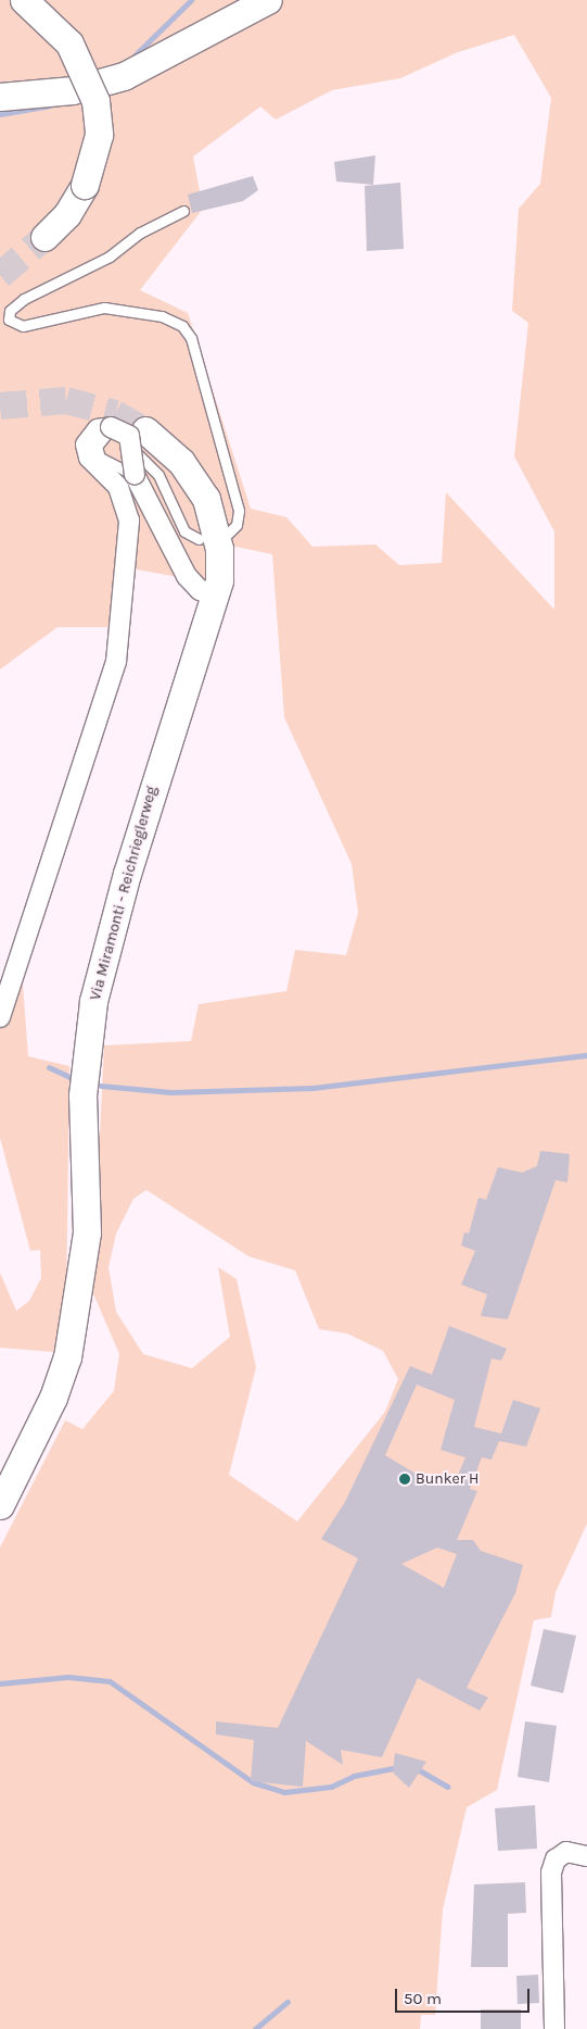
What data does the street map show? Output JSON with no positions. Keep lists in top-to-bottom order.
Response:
{
  "streets": {
    "main road": ["Via Miramonti - Reichrieglerweg"]
  },
  "places": ["Bunker H"],
  "scale_bar": "50 m"
}
